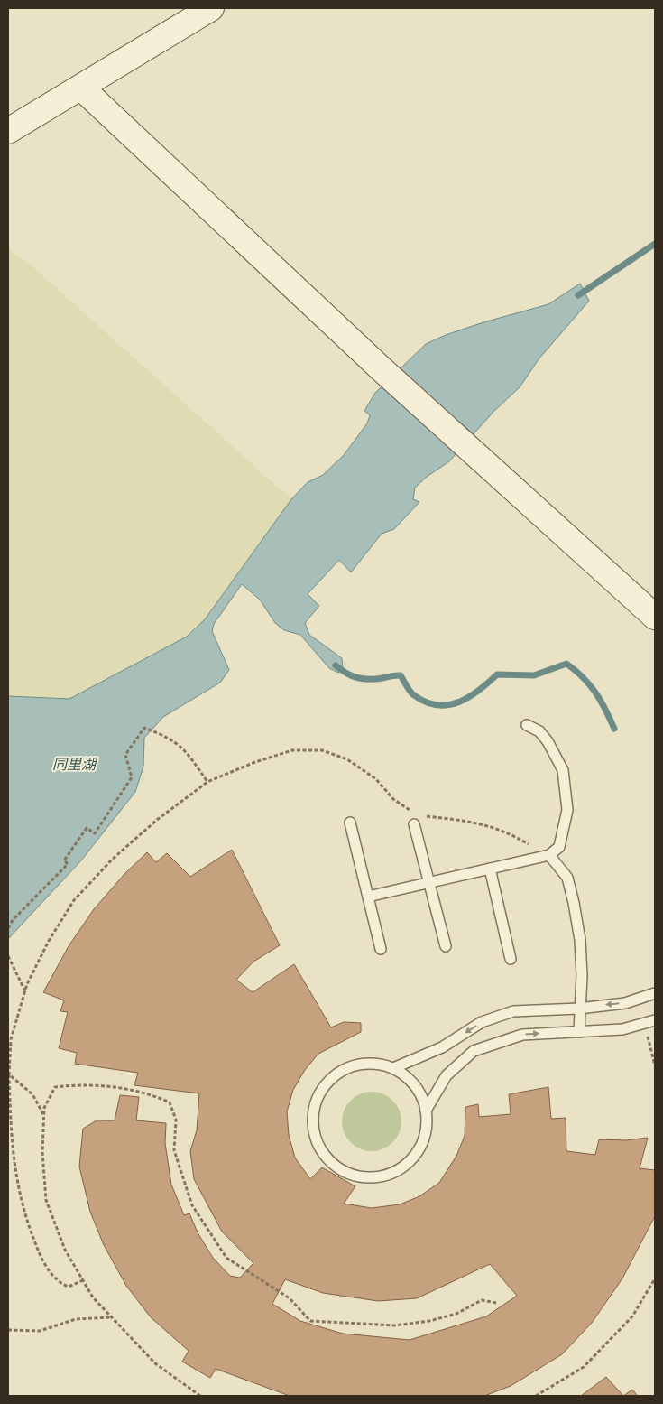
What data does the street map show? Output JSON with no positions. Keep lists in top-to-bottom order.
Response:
{
  "water": ["同里湖"]
}
